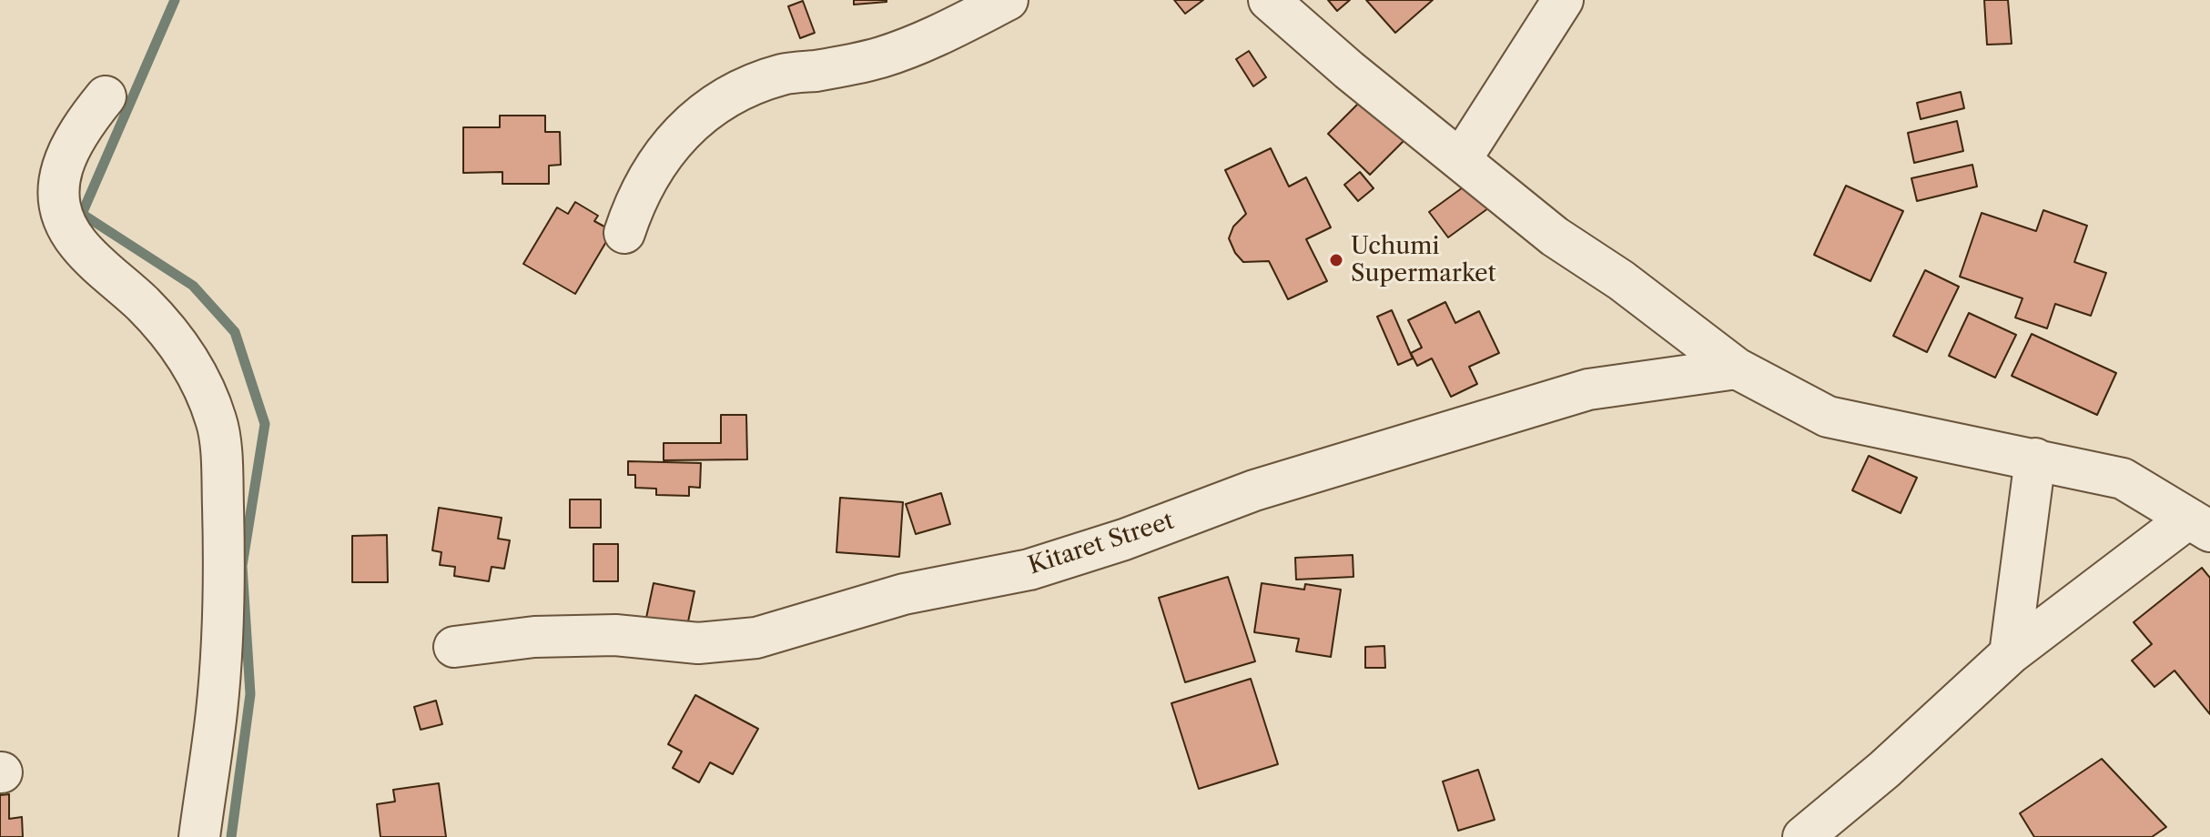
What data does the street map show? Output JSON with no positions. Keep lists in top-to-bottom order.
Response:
{
  "streets": {
    "street": ["Kitaret Street"]
  },
  "places": ["Uchumi Supermarket"]
}
